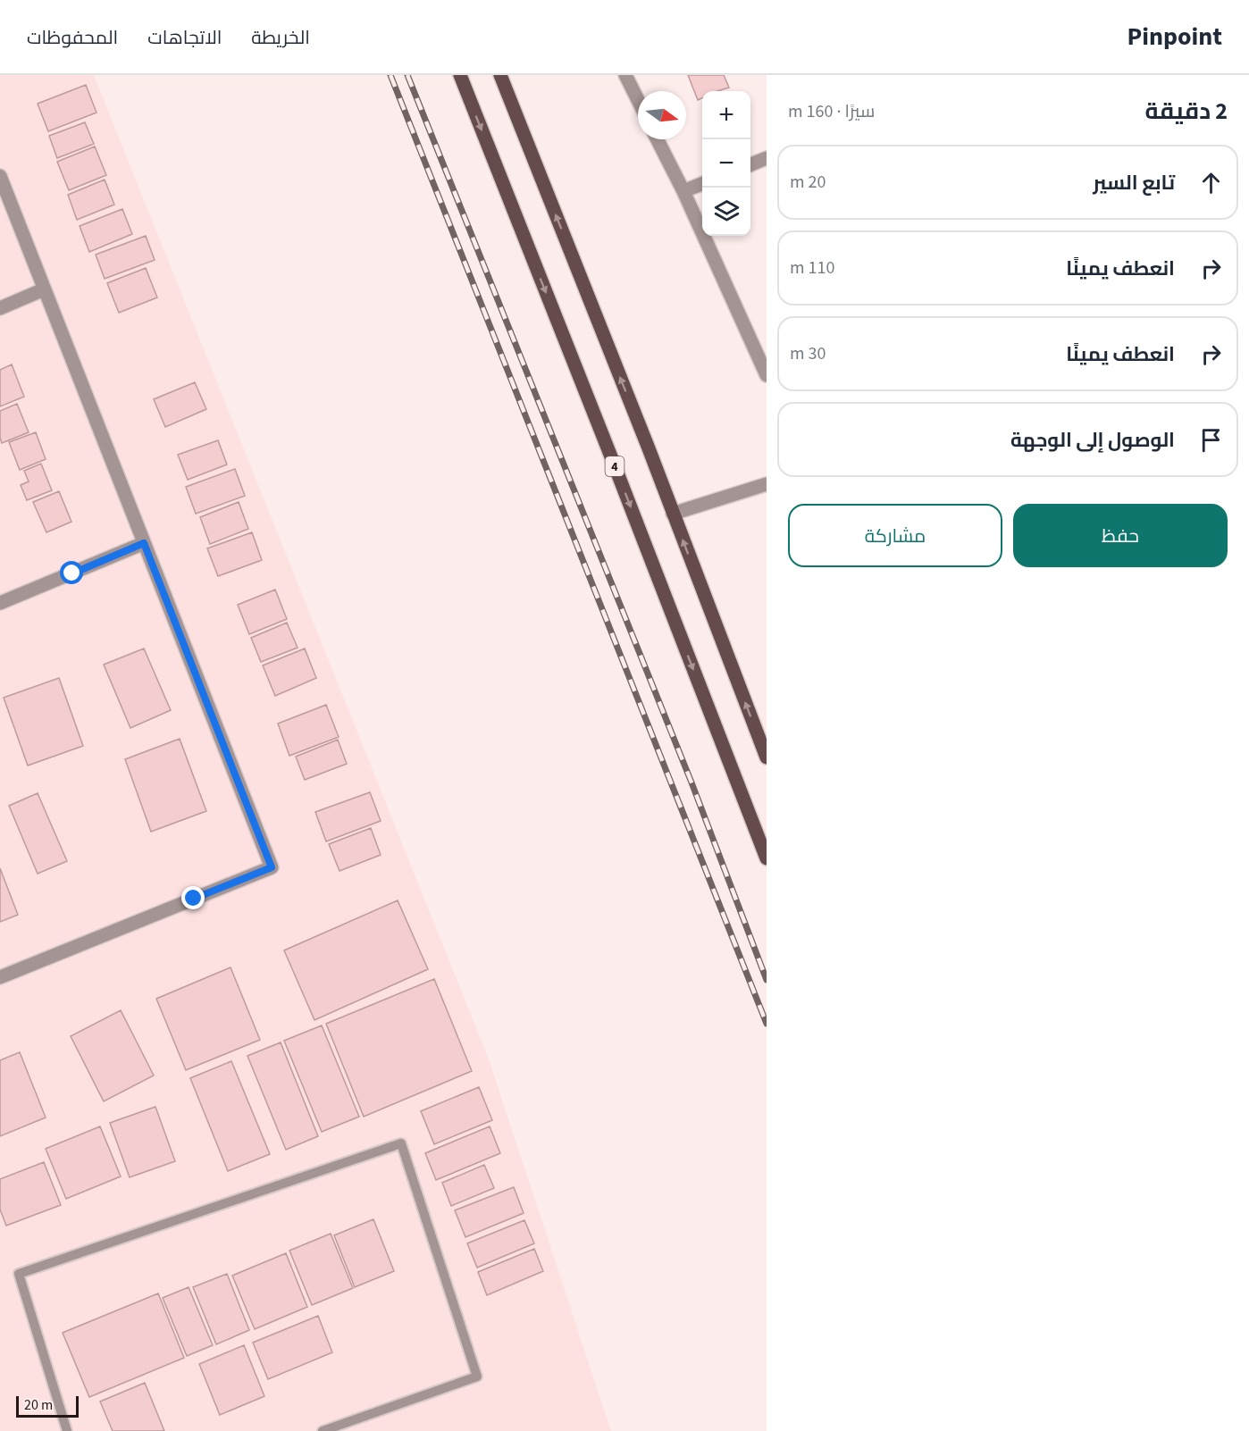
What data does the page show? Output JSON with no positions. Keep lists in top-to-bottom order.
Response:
{
  "streets": {
    "main road": ["4"]
  },
  "scale_bar": "20 m",
  "north": "right",
  "page": {
    "header": "Pinpoint",
    "nav": ["الخريطة", "الاتجاهات", "المحفوظات"],
    "heading": ["2 دقيقة", "سيرًا · 160 m"],
    "map_buttons": ["+", "−"],
    "list": [
      ["تابع السير", "20 m"],
      ["انعطف يمينًا", "110 m"],
      ["انعطف يمينًا", "30 m"],
      "الوصول إلى الوجهة"
    ],
    "buttons": ["حفظ", "مشاركة"],
    "scale": "20 m"
  }
}
